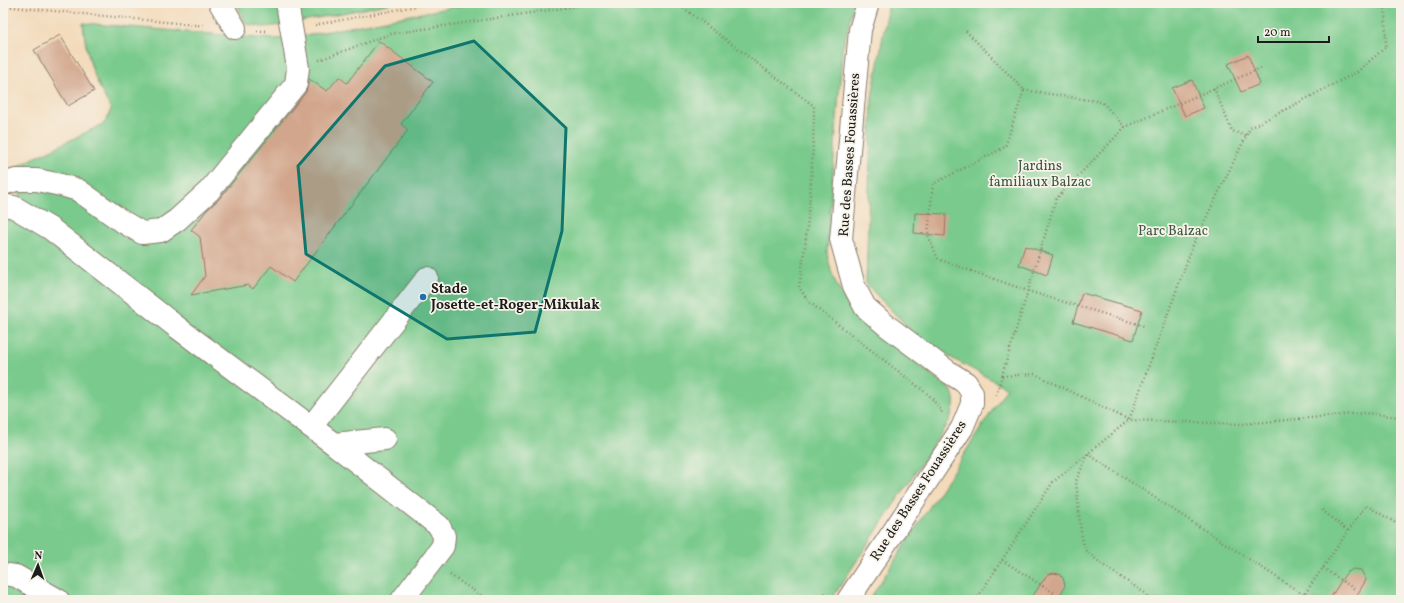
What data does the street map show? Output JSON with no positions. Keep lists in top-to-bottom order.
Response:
{
  "streets": {
    "street": ["Rue des Basses Fouassières"]
  },
  "parks": ["Jardins familiaux Balzac", "Parc Balzac"],
  "places": ["Stade Josette-et-Roger-Mikulak"],
  "scale_bar": "20 m",
  "north": "top"
}
